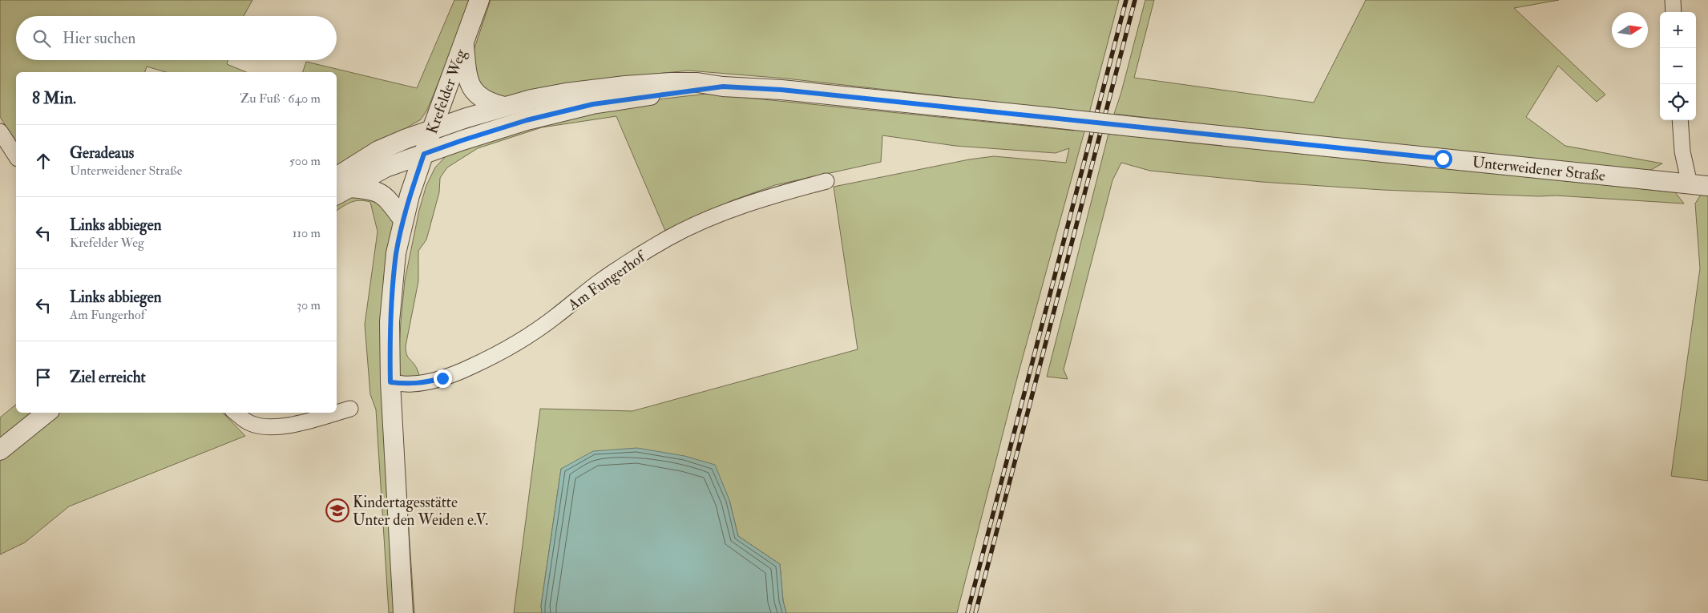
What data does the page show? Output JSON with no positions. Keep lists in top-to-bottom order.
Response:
{
  "streets": {
    "street": ["Krefelder Weg", "Unterweidener Straße", "Am Fungerhof"]
  },
  "crossings": [
    ["Krefelder Weg", "Unterweidener Straße"],
    ["Krefelder Weg", "Am Fungerhof"]
  ],
  "places": {
    "school or university": ["Kindertagesstätte Unter den Weiden e.V."]
  },
  "north": "right",
  "page": {
    "map_buttons": ["+", "−"],
    "search": "Hier suchen",
    "heading": ["8 Min.", "Zu Fuß · 640 m"],
    "list": [
      ["Geradeaus", "Unterweidener Straße", "500 m"],
      ["Links abbiegen", "Krefelder Weg", "110 m"],
      ["Links abbiegen", "Am Fungerhof", "30 m"],
      "Ziel erreicht"
    ]
  }
}
